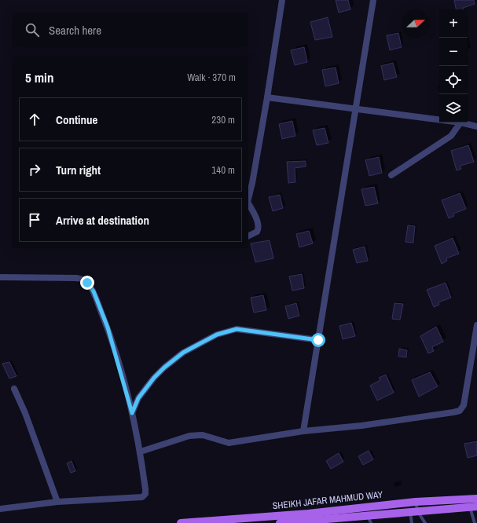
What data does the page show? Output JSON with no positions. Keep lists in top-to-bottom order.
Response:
{
  "streets": {
    "main road": ["SHEIKH JAFAR MAHMUD WAY"]
  },
  "north": "right",
  "page": {
    "map_buttons": ["+", "−"],
    "search": "Search here",
    "heading": ["5 min", "Walk · 370 m"],
    "list": [
      ["Continue", "230 m"],
      ["Turn right", "140 m"],
      "Arrive at destination"
    ]
  }
}
